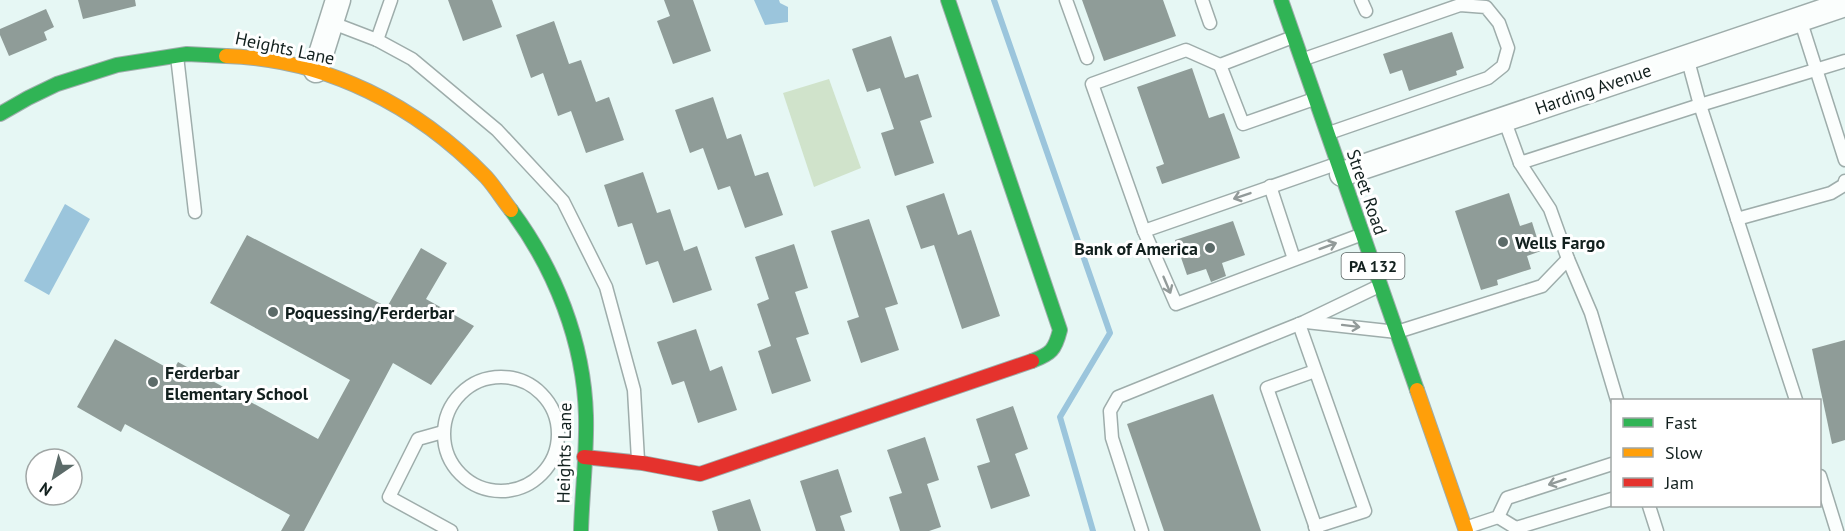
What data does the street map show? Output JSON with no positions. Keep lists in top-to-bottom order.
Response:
{
  "streets": {
    "street": [
      "Heights Lane",
      "Harding Avenue",
      "Street Road",
      "PA 132"
    ]
  },
  "crossings": [
    ["Harding Avenue", "Street Road"]
  ],
  "places": [
    "Wells Fargo",
    "Bank of America",
    "Poquessing/Ferderbar",
    "Ferderbar Elementary School"
  ],
  "legend": ["Fast", "Slow", "Jam"],
  "north": "bottom left"
}
